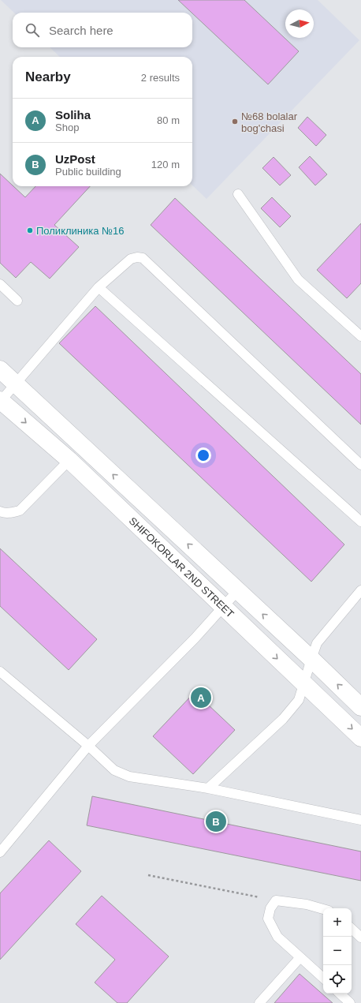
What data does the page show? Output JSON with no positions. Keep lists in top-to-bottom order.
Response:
{
  "streets": {
    "street": ["SHIFOKORLAR 2ND STREET"]
  },
  "places": ["№68 bolalar bog'chasi", "Поликлиника №16"],
  "north": "right",
  "page": {
    "search": "Search here",
    "heading": ["Nearby", "2 results"],
    "list": [
      {
        "mark": "A",
        "name": "Soliha",
        "note": "Shop",
        "value": "80 m"
      },
      {
        "mark": "B",
        "name": "UzPost",
        "note": "Public building",
        "value": "120 m"
      }
    ],
    "pins": ["A", "B"],
    "map_buttons": ["+", "−"]
  }
}
